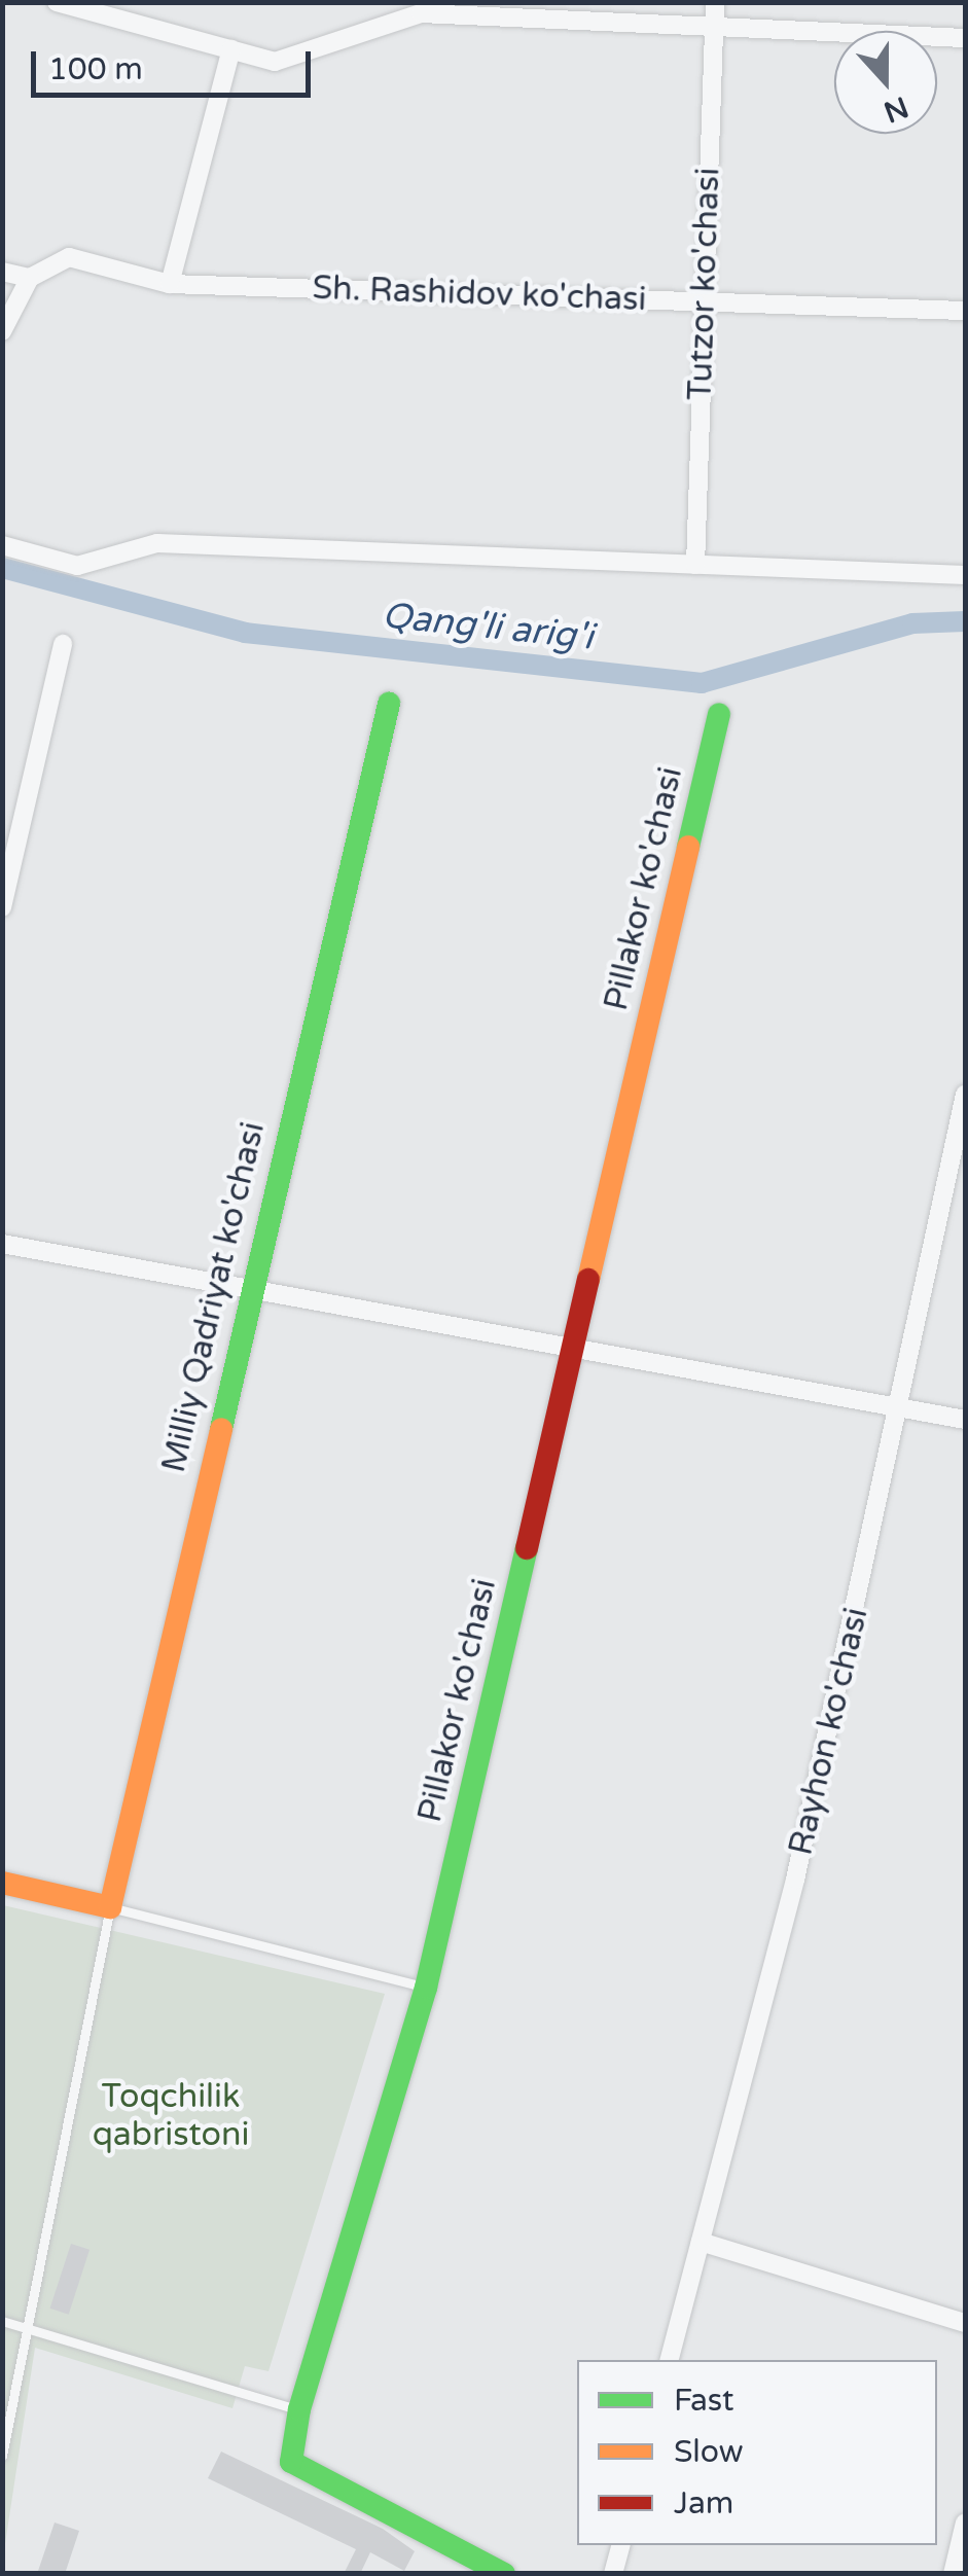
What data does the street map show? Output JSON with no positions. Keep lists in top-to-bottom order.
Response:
{
  "streets": {
    "street": [
      "Tutzor ko'chasi",
      "Sh. Rashidov ko'chasi",
      "Pillakor ko'chasi",
      "Milliy Qadriyat ko'chasi",
      "Rayhon ko'chasi"
    ]
  },
  "crossings": [
    ["Tutzor ko'chasi", "Sh. Rashidov ko'chasi"]
  ],
  "water": ["Qang'li arig'i"],
  "parks": ["Toqchilik qabristoni"],
  "legend": ["Fast", "Slow", "Jam"],
  "scale_bar": "100 m",
  "north": "bottom"
}
